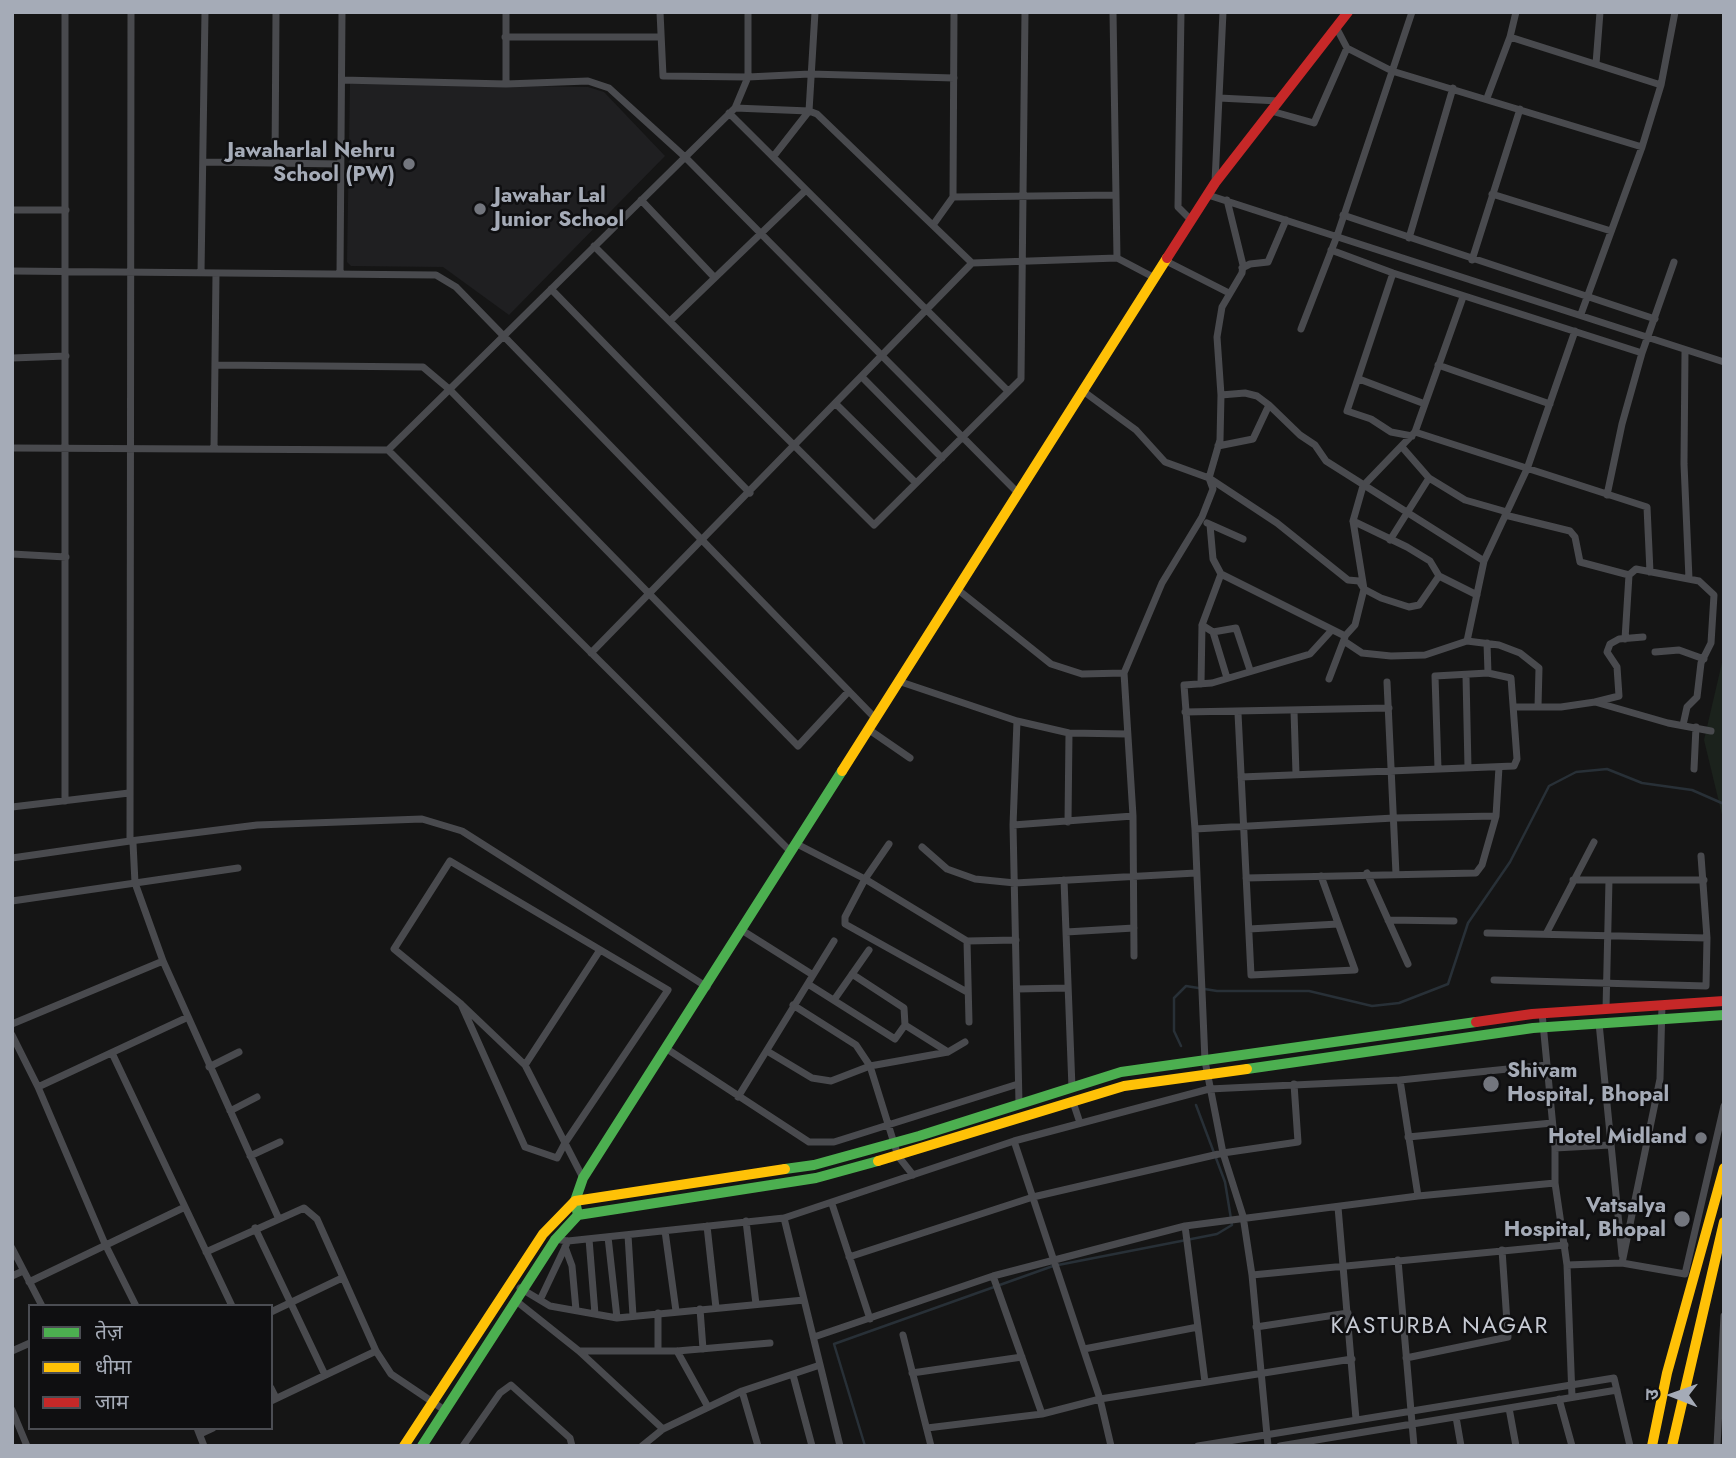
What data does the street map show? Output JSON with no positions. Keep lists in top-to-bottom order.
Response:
{
  "districts": ["KASTURBA NAGAR"],
  "places": [
    "Jawaharlal Nehru School (PW)",
    "Jawahar Lal Junior School",
    "Shivam Hospital, Bhopal",
    "Hotel Midland",
    "Vatsalya Hospital, Bhopal"
  ],
  "legend": ["तेज़", "धीमा", "जाम"],
  "north": "left"
}
